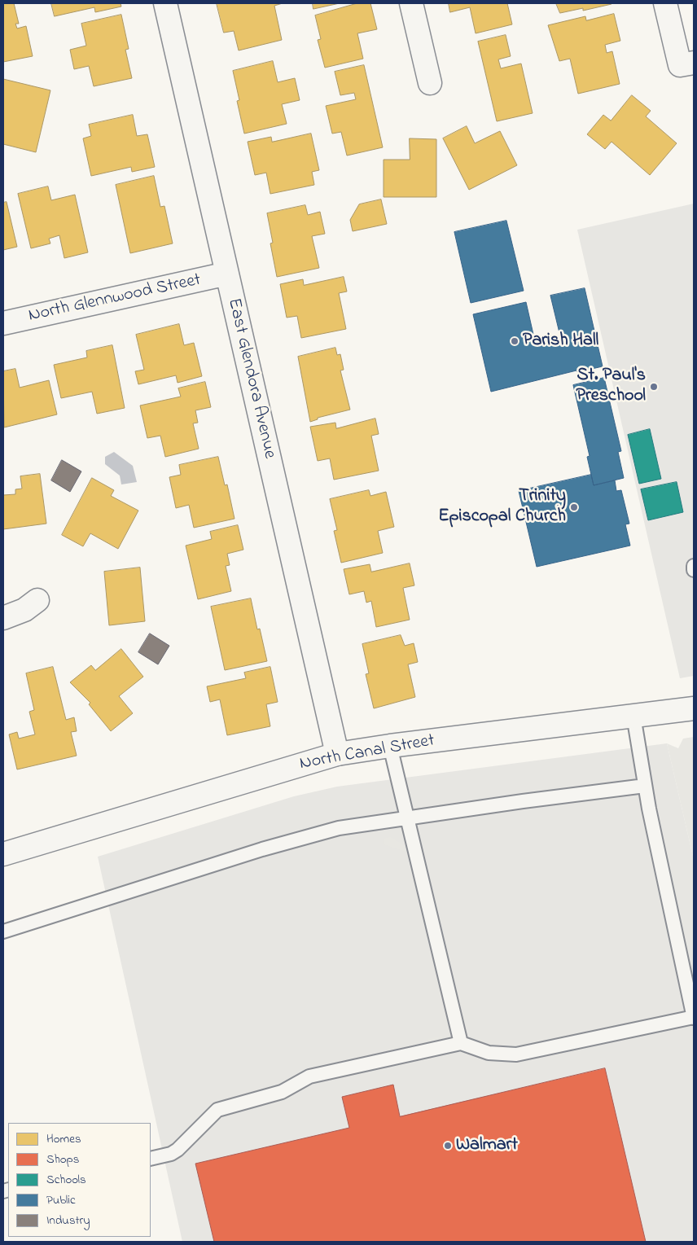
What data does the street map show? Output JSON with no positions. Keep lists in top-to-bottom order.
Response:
{
  "streets": {
    "street": ["North Glennwood Street", "East Glendora Avenue", "North Canal Street"]
  },
  "crossings": [
    ["North Glennwood Street", "East Glendora Avenue"],
    ["East Glendora Avenue", "North Canal Street"]
  ],
  "places": [
    "Parish Hall",
    "St. Paul's Preschool",
    "Trinity Episcopal Church",
    "Walmart"
  ],
  "legend": [
    "Homes",
    "Shops",
    "Schools",
    "Public",
    "Industry"
  ]
}
